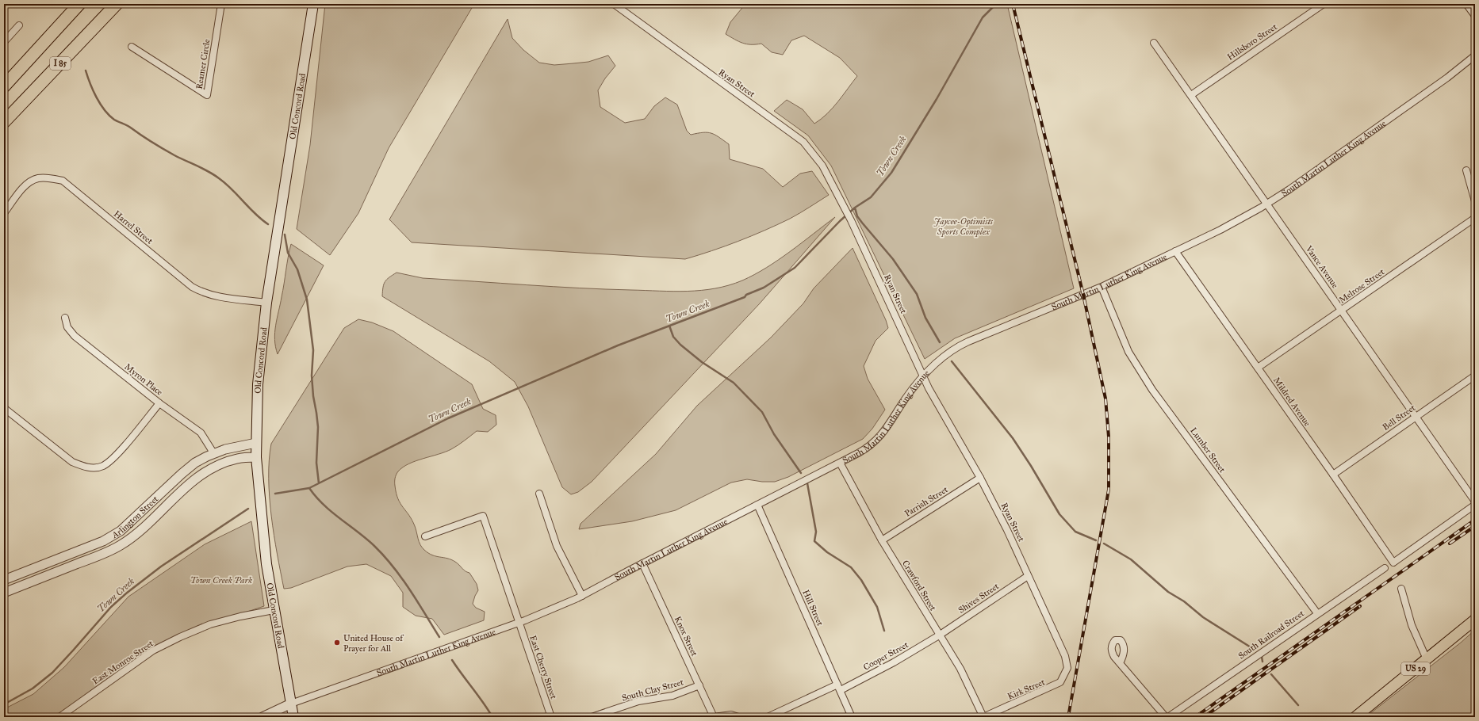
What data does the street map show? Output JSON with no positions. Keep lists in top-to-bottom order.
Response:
{
  "streets": {
    "highway": ["I 85"],
    "main road": ["Old Concord Road", "US 29"],
    "street": [
      "Hillsboro Street",
      "Reamer Circle",
      "Ryan Street",
      "South Martin Luther King Avenue",
      "Harrel Street",
      "Vance Avenue",
      "Melrose Street",
      "Myron Place",
      "Mildred Avenue",
      "Bell Street",
      "Lumber Street",
      "Parrish Street",
      "Arlington Street",
      "Crawford Street",
      "Shives Street",
      "Hill Street",
      "South Railroad Street",
      "Knox Street",
      "Cooper Street",
      "East Monroe Street",
      "East Cherry Street",
      "Kirk Street",
      "South Clay Street"
    ]
  },
  "crossings": [
    ["Hillsboro Street", "Vance Avenue"],
    ["Ryan Street", "South Martin Luther King Avenue"],
    ["Ryan Street", "Parrish Street"],
    ["Ryan Street", "Shives Street"],
    ["Ryan Street", "Kirk Street"],
    ["Old Concord Road", "South Martin Luther King Avenue"],
    ["Old Concord Road", "Harrel Street"],
    ["Old Concord Road", "Arlington Street"],
    ["Old Concord Road", "East Monroe Street"],
    ["South Martin Luther King Avenue", "Vance Avenue"],
    ["South Martin Luther King Avenue", "Mildred Avenue"],
    ["South Martin Luther King Avenue", "Lumber Street"],
    ["South Martin Luther King Avenue", "Crawford Street"],
    ["South Martin Luther King Avenue", "Hill Street"],
    ["South Martin Luther King Avenue", "Knox Street"],
    ["South Martin Luther King Avenue", "East Cherry Street"],
    ["Vance Avenue", "Melrose Street"],
    ["Vance Avenue", "Bell Street"],
    ["Melrose Street", "Mildred Avenue"],
    ["Myron Place", "Arlington Street"],
    ["Mildred Avenue", "Bell Street"],
    ["Lumber Street", "South Railroad Street"],
    ["Parrish Street", "Crawford Street"],
    ["Crawford Street", "Shives Street"],
    ["Crawford Street", "Cooper Street"],
    ["Crawford Street", "Kirk Street"],
    ["Shives Street", "Cooper Street"],
    ["Hill Street", "Cooper Street"],
    ["Knox Street", "South Clay Street"]
  ],
  "water": ["Town Creek"],
  "parks": ["Jaycee-Optimists Sports Complex", "Town Creek Park"],
  "places": ["United House of Prayer for All"]
}
